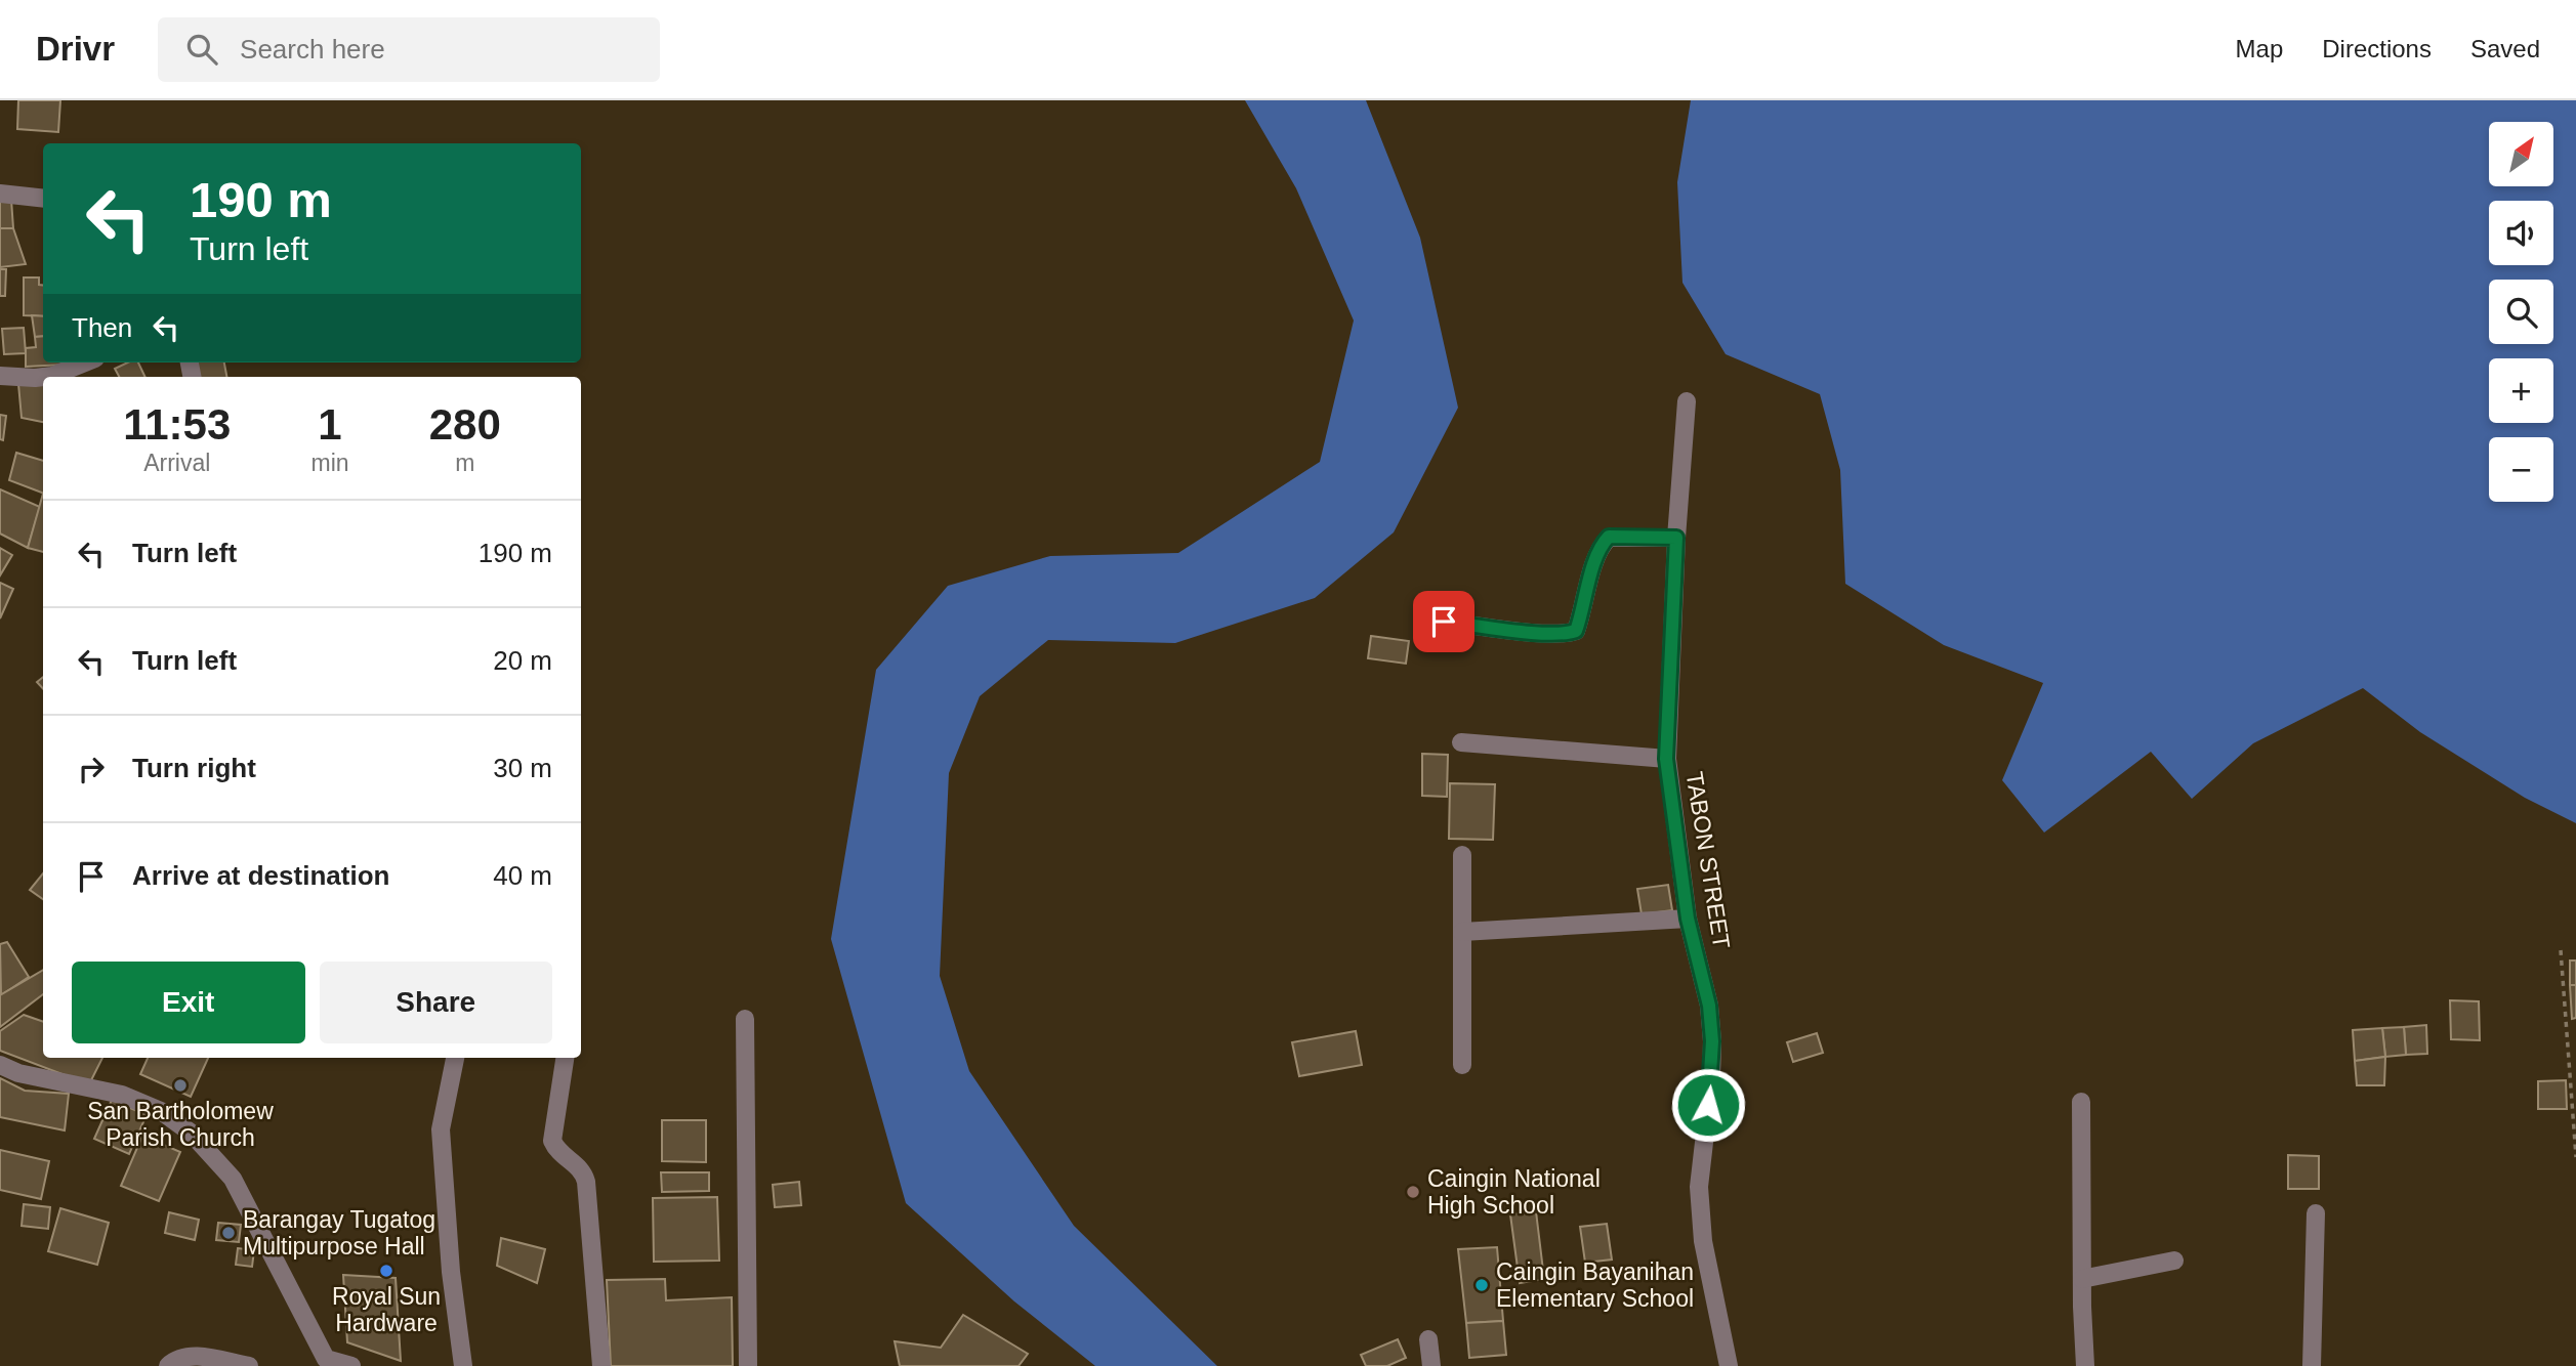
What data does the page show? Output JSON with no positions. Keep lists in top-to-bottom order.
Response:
{
  "streets": {
    "street": ["TABON STREET"]
  },
  "places": [
    "San Bartholomew Parish Church",
    "Caingin National High School",
    "Barangay Tugatog Multipurpose Hall",
    "Royal Sun Hardware",
    "Caingin Bayanihan Elementary School"
  ],
  "north": "top right",
  "page": {
    "header": "Drivr",
    "search": "Search here",
    "nav": ["Map", "Directions", "Saved"],
    "map_buttons": ["+", "−"],
    "turn": ["190 m", "Turn left"],
    "then": "Then",
    "eta": [
      "11:53",
      "Arrival",
      "1",
      "min",
      "280",
      "m"
    ],
    "list": [
      {
        "name": "Turn left",
        "value": "190 m"
      },
      {
        "name": "Turn left",
        "value": "20 m"
      },
      {
        "name": "Turn right",
        "value": "30 m"
      },
      {
        "name": "Arrive at destination",
        "value": "40 m"
      }
    ],
    "buttons": ["Exit", "Share"]
  }
}
